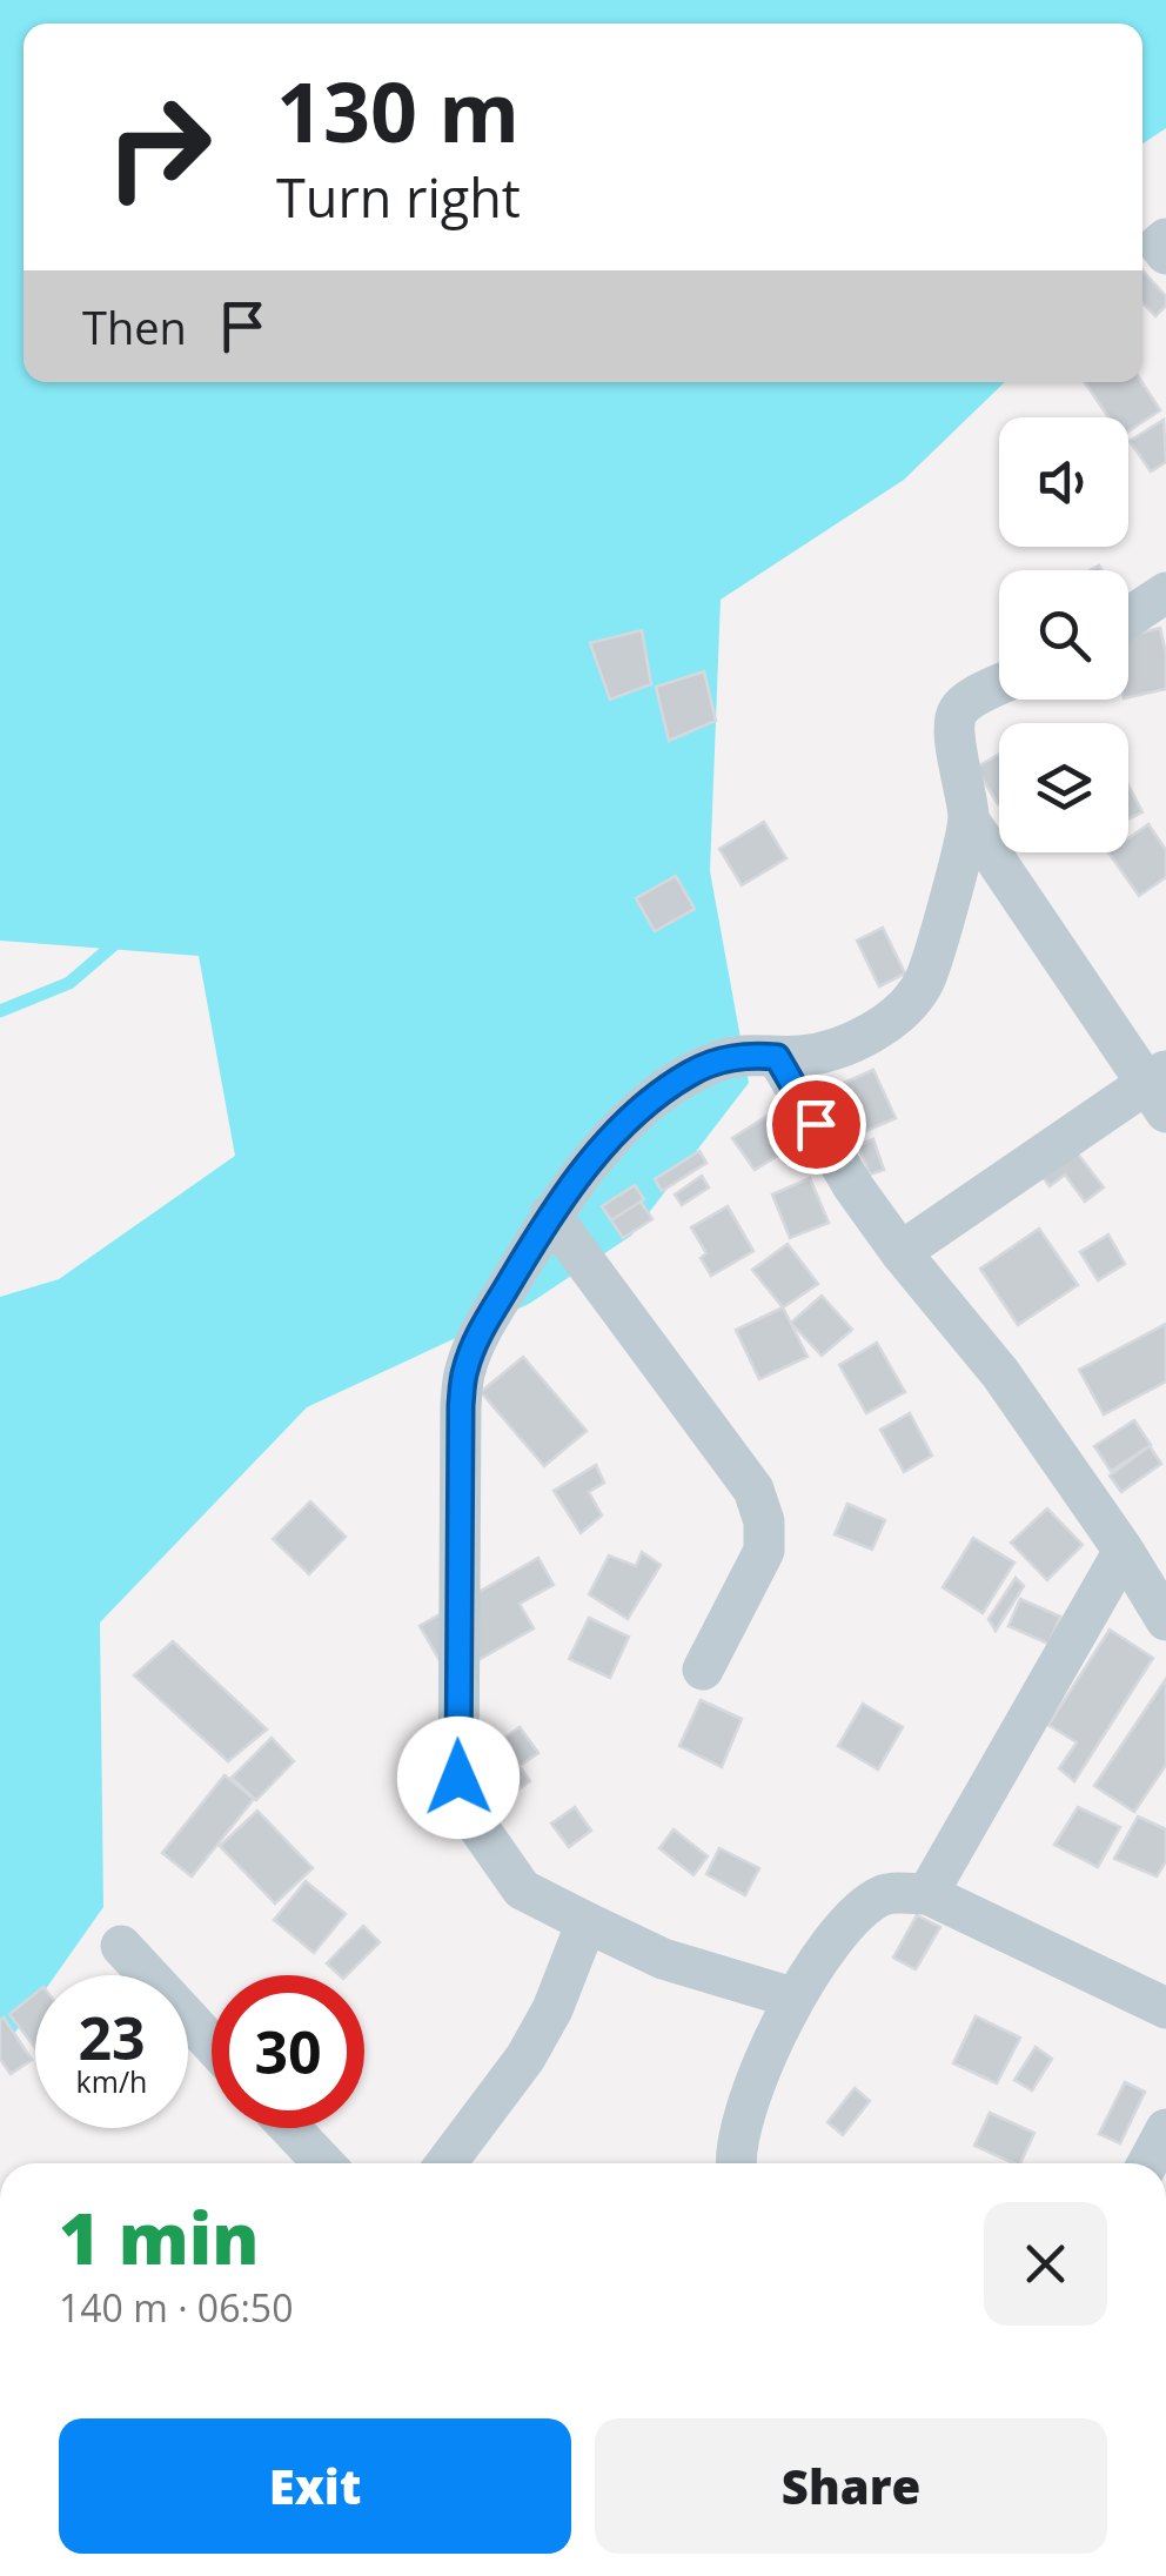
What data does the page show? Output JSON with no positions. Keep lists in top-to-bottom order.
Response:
{
  "page": {
    "turn": ["130 m", "Turn right"],
    "then": "Then",
    "speed": "23 km/h",
    "limit": "30",
    "heading": ["1 min", "140 m · 06:50"],
    "buttons": ["Exit", "Share"]
  }
}
